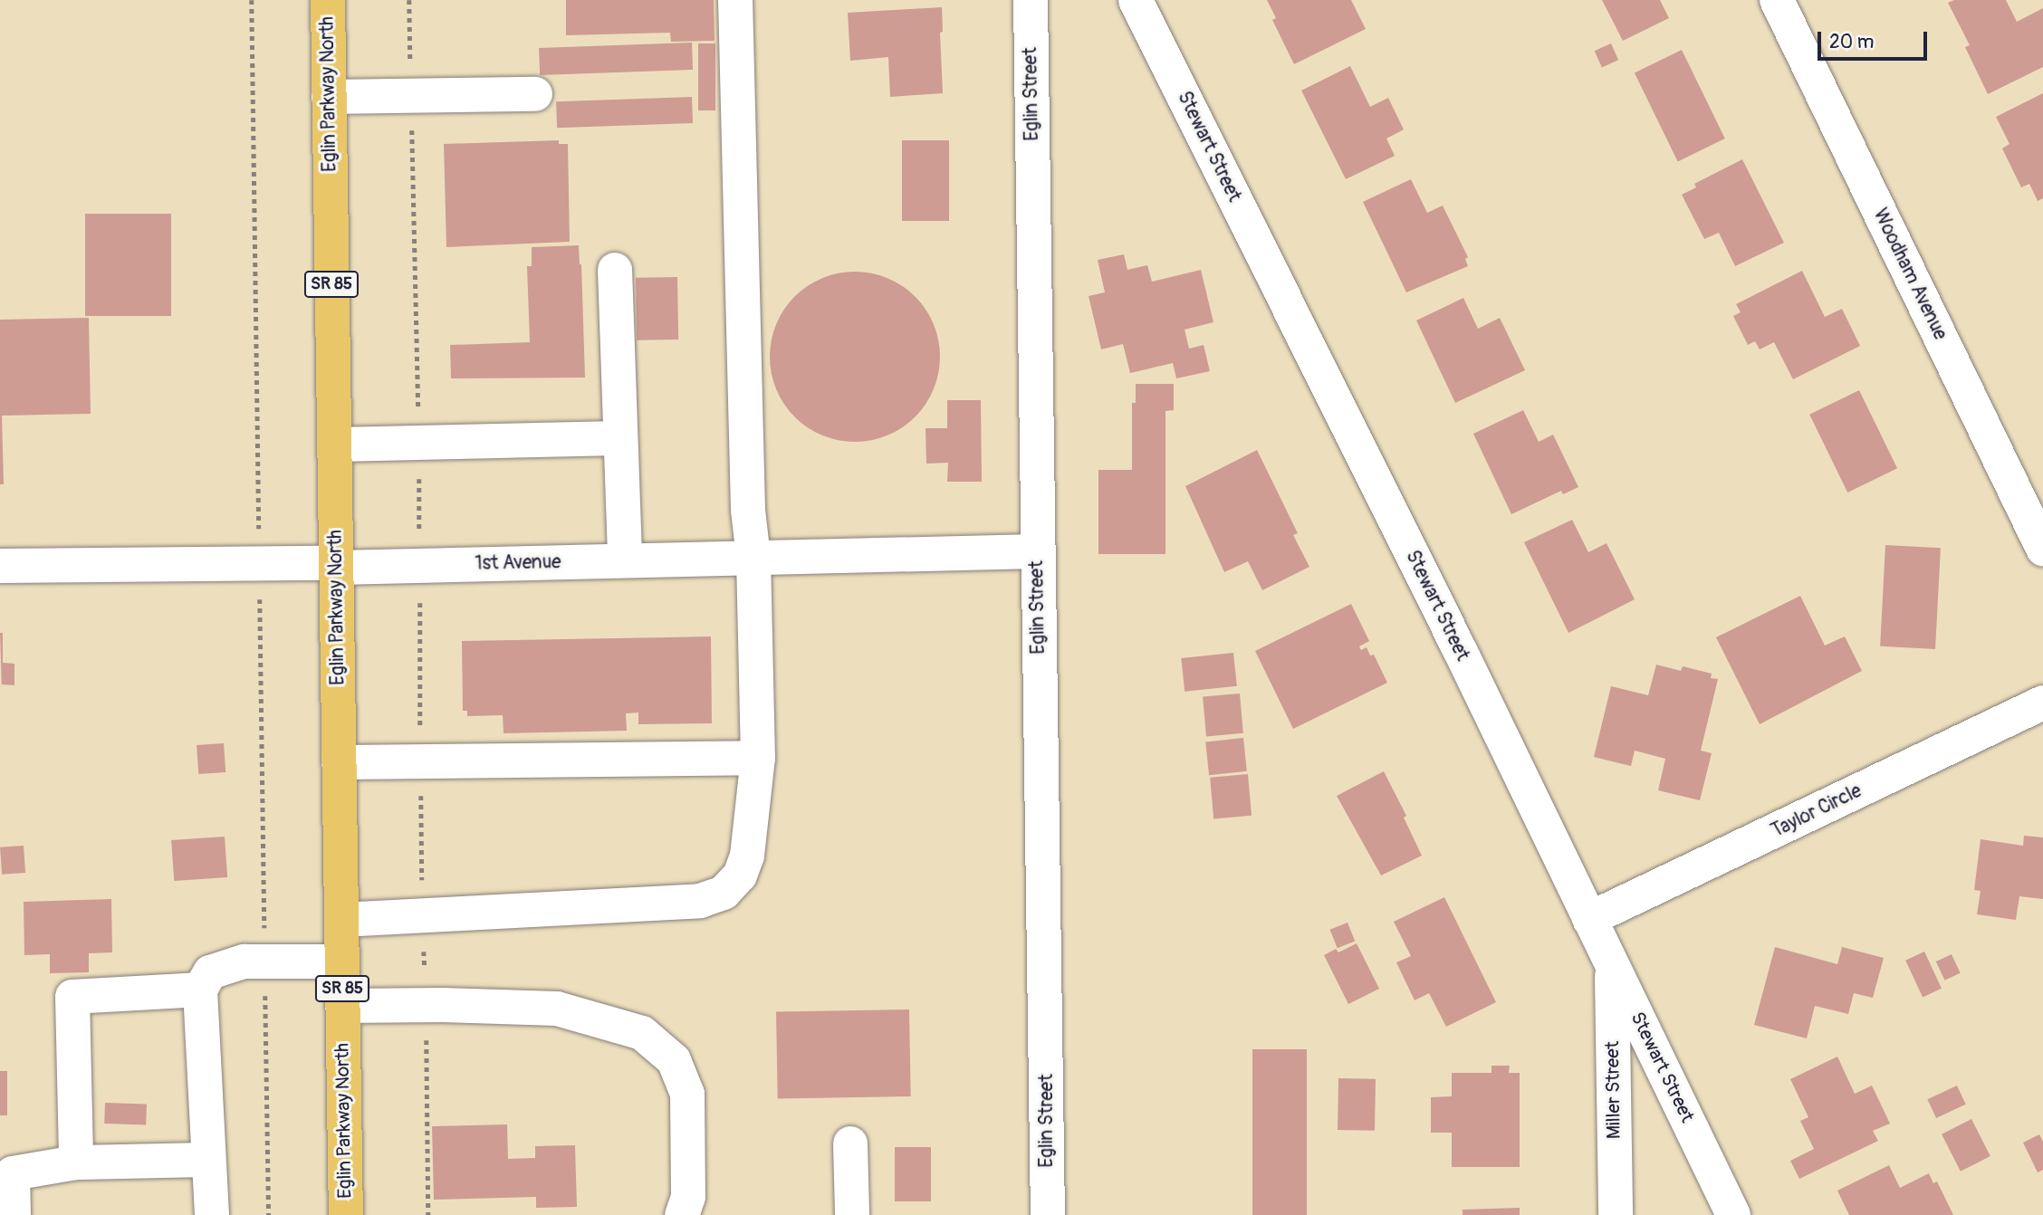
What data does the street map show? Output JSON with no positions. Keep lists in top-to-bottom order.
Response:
{
  "streets": {
    "highway": ["Eglin Parkway North", "SR 85"],
    "street": [
      "Eglin Street",
      "Stewart Street",
      "Woodham Avenue",
      "1st Avenue",
      "Taylor Circle",
      "Miller Street"
    ]
  },
  "crossings": [
    ["Eglin Parkway North", "1st Avenue"],
    ["Eglin Street", "1st Avenue"],
    ["Stewart Street", "Taylor Circle"],
    ["Stewart Street", "Miller Street"]
  ],
  "scale_bar": "20 m"
}
